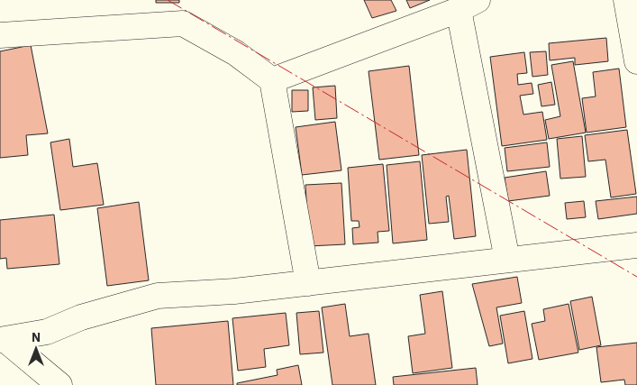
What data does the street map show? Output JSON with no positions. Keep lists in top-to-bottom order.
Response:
{
  "north": "top"
}
